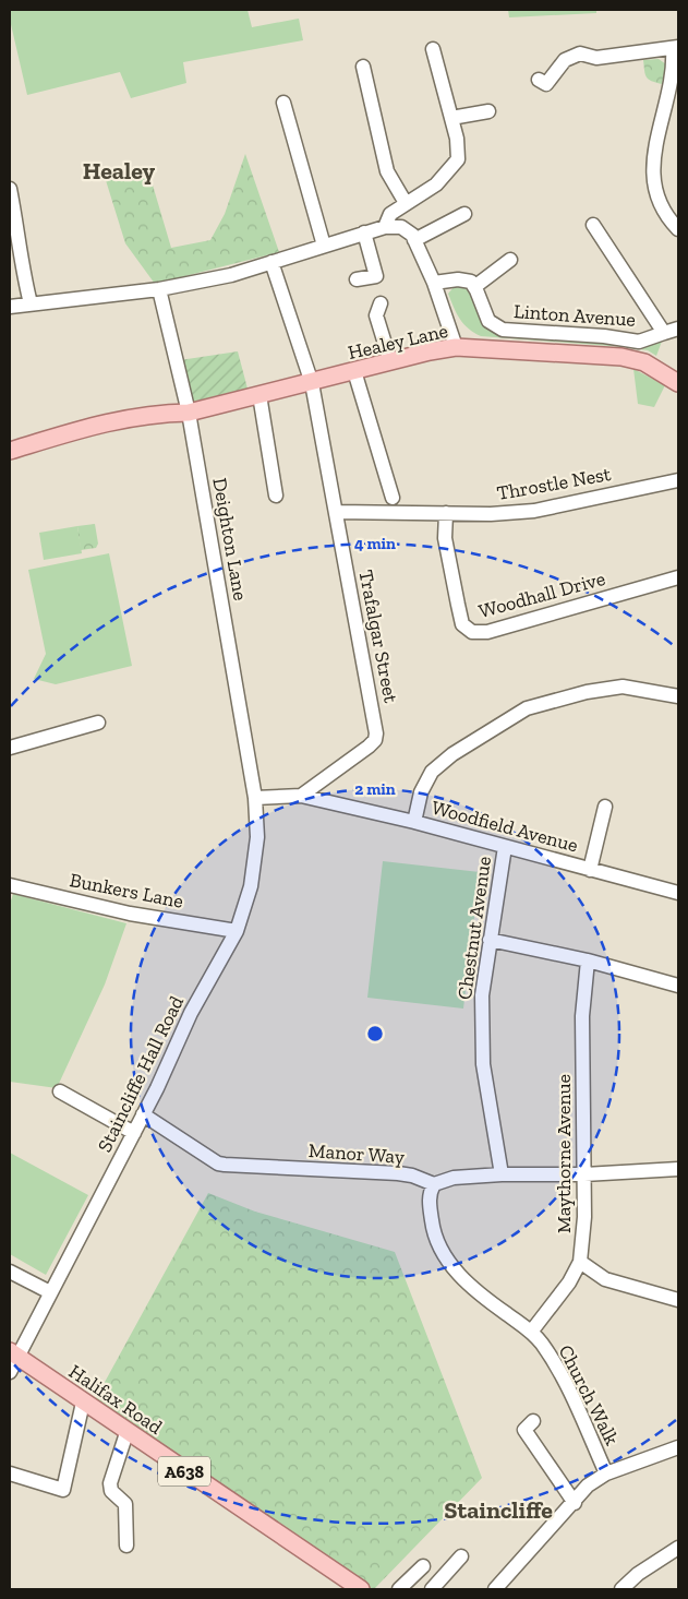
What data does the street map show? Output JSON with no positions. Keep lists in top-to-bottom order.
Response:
{
  "streets": {
    "main road": ["Healey Lane", "Halifax Road", "A638"],
    "street": [
      "Linton Avenue",
      "Throstle Nest",
      "Deighton Lane",
      "Woodhall Drive",
      "Trafalgar Street",
      "Woodfield Avenue",
      "Bunkers Lane",
      "Chestnut Avenue",
      "Staincliffe Hall Road",
      "Manor Way",
      "Maythorne Avenue",
      "Church Walk"
    ]
  },
  "crossings": [
    ["Healey Lane", "Deighton Lane"],
    ["Healey Lane", "Trafalgar Street"],
    ["Throstle Nest", "Woodhall Drive"],
    ["Throstle Nest", "Trafalgar Street"],
    ["Deighton Lane", "Woodfield Avenue"],
    ["Deighton Lane", "Staincliffe Hall Road"],
    ["Trafalgar Street", "Woodfield Avenue"],
    ["Woodfield Avenue", "Chestnut Avenue"],
    ["Woodfield Avenue", "Staincliffe Hall Road"],
    ["Bunkers Lane", "Staincliffe Hall Road"],
    ["Staincliffe Hall Road", "Manor Way"],
    ["Staincliffe Hall Road", "Halifax Road"],
    ["Manor Way", "Church Walk"],
    ["Maythorne Avenue", "Church Walk"]
  ],
  "districts": ["Healey", "Staincliffe"],
  "rings": ["4 min", "2 min"]
}
